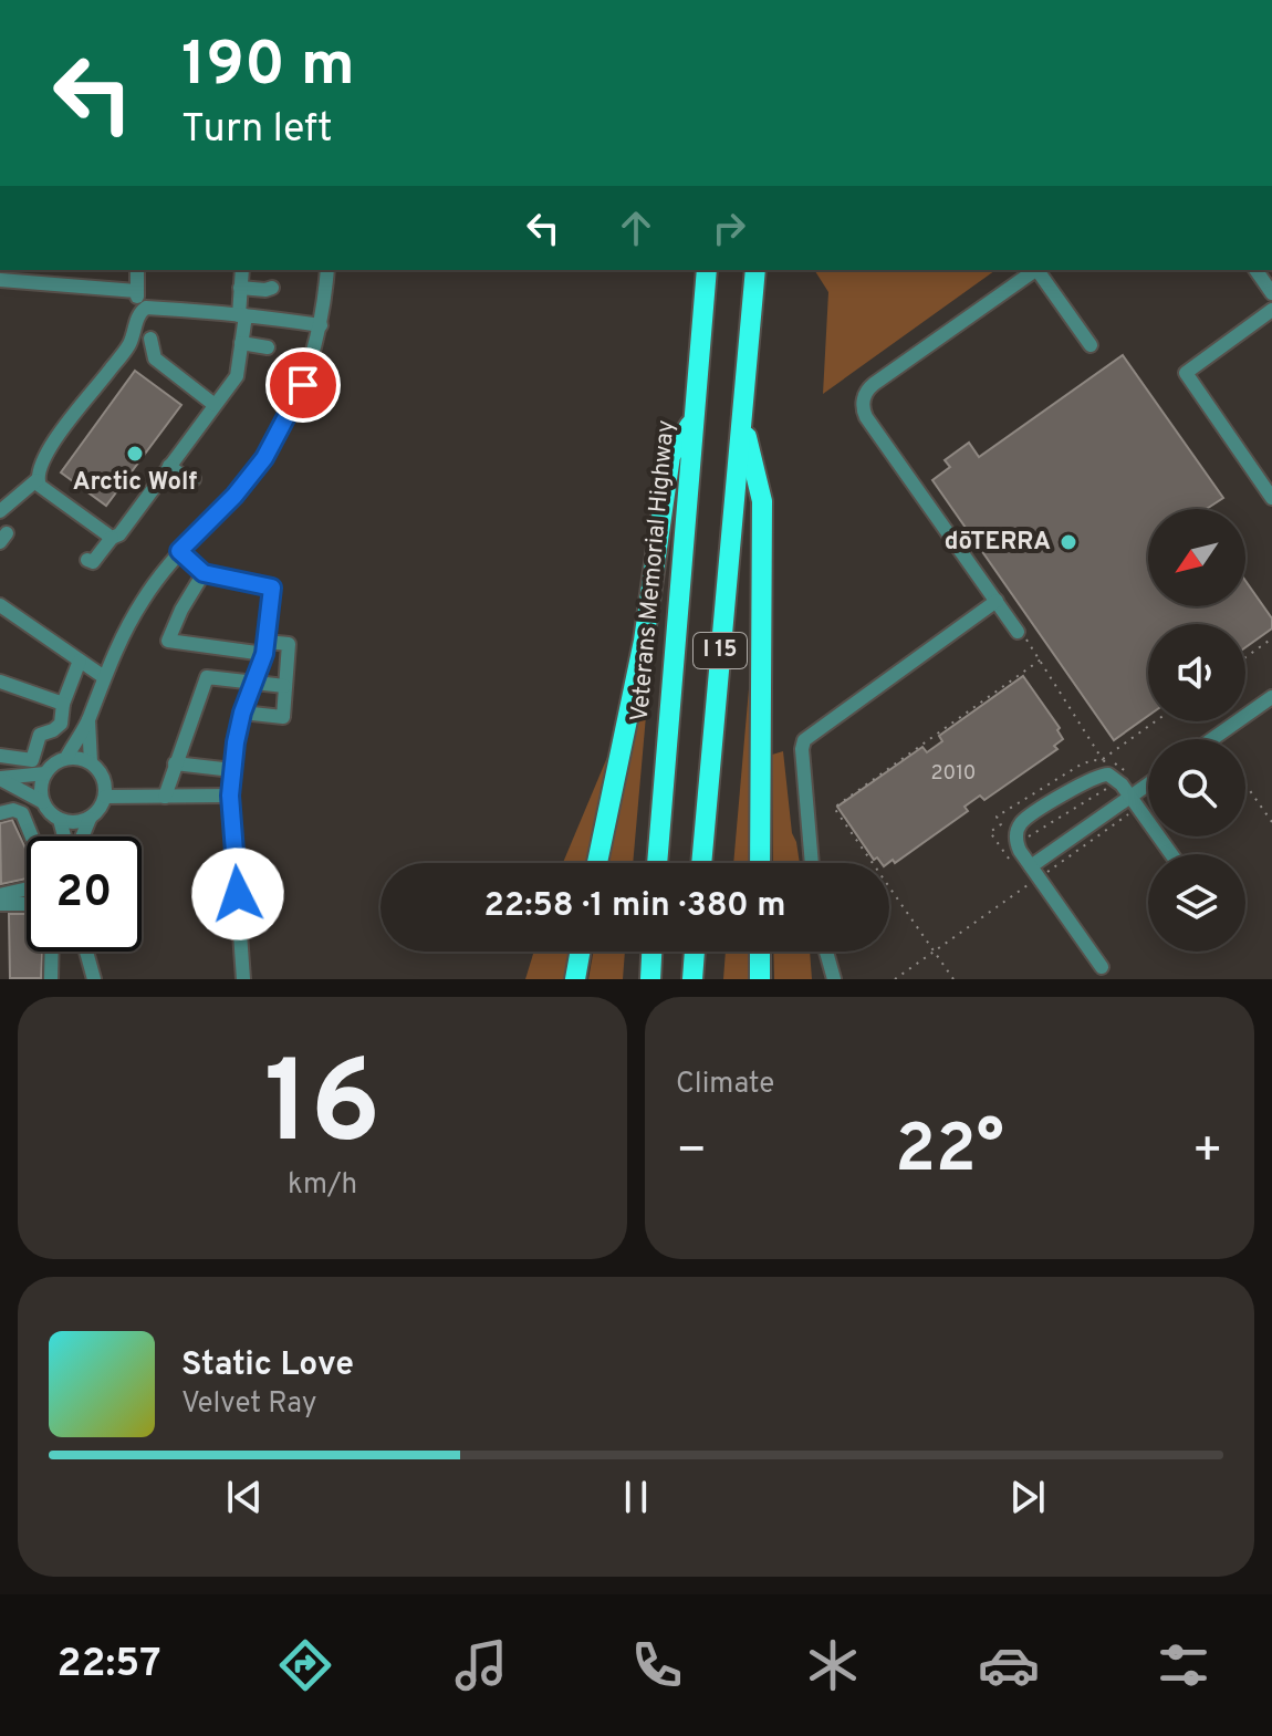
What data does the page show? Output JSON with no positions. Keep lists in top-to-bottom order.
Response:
{
  "streets": {
    "highway": ["Veterans Memorial Highway", "I 15"]
  },
  "places": ["Arctic Wolf", "dōTERRA"],
  "house_numbers": ["2010"],
  "north": "bottom left",
  "page": {
    "turn": ["190 m", "Turn left"],
    "limit": "20",
    "trip": "22:58 · 1 min · 380 m",
    "tile": [
      ["16", "km/h"],
      "Climate"
    ],
    "heat": ["−", "22°", "+"],
    "song": ["Static Love", "Velvet Ray"],
    "tabs": "22:57"
  }
}
